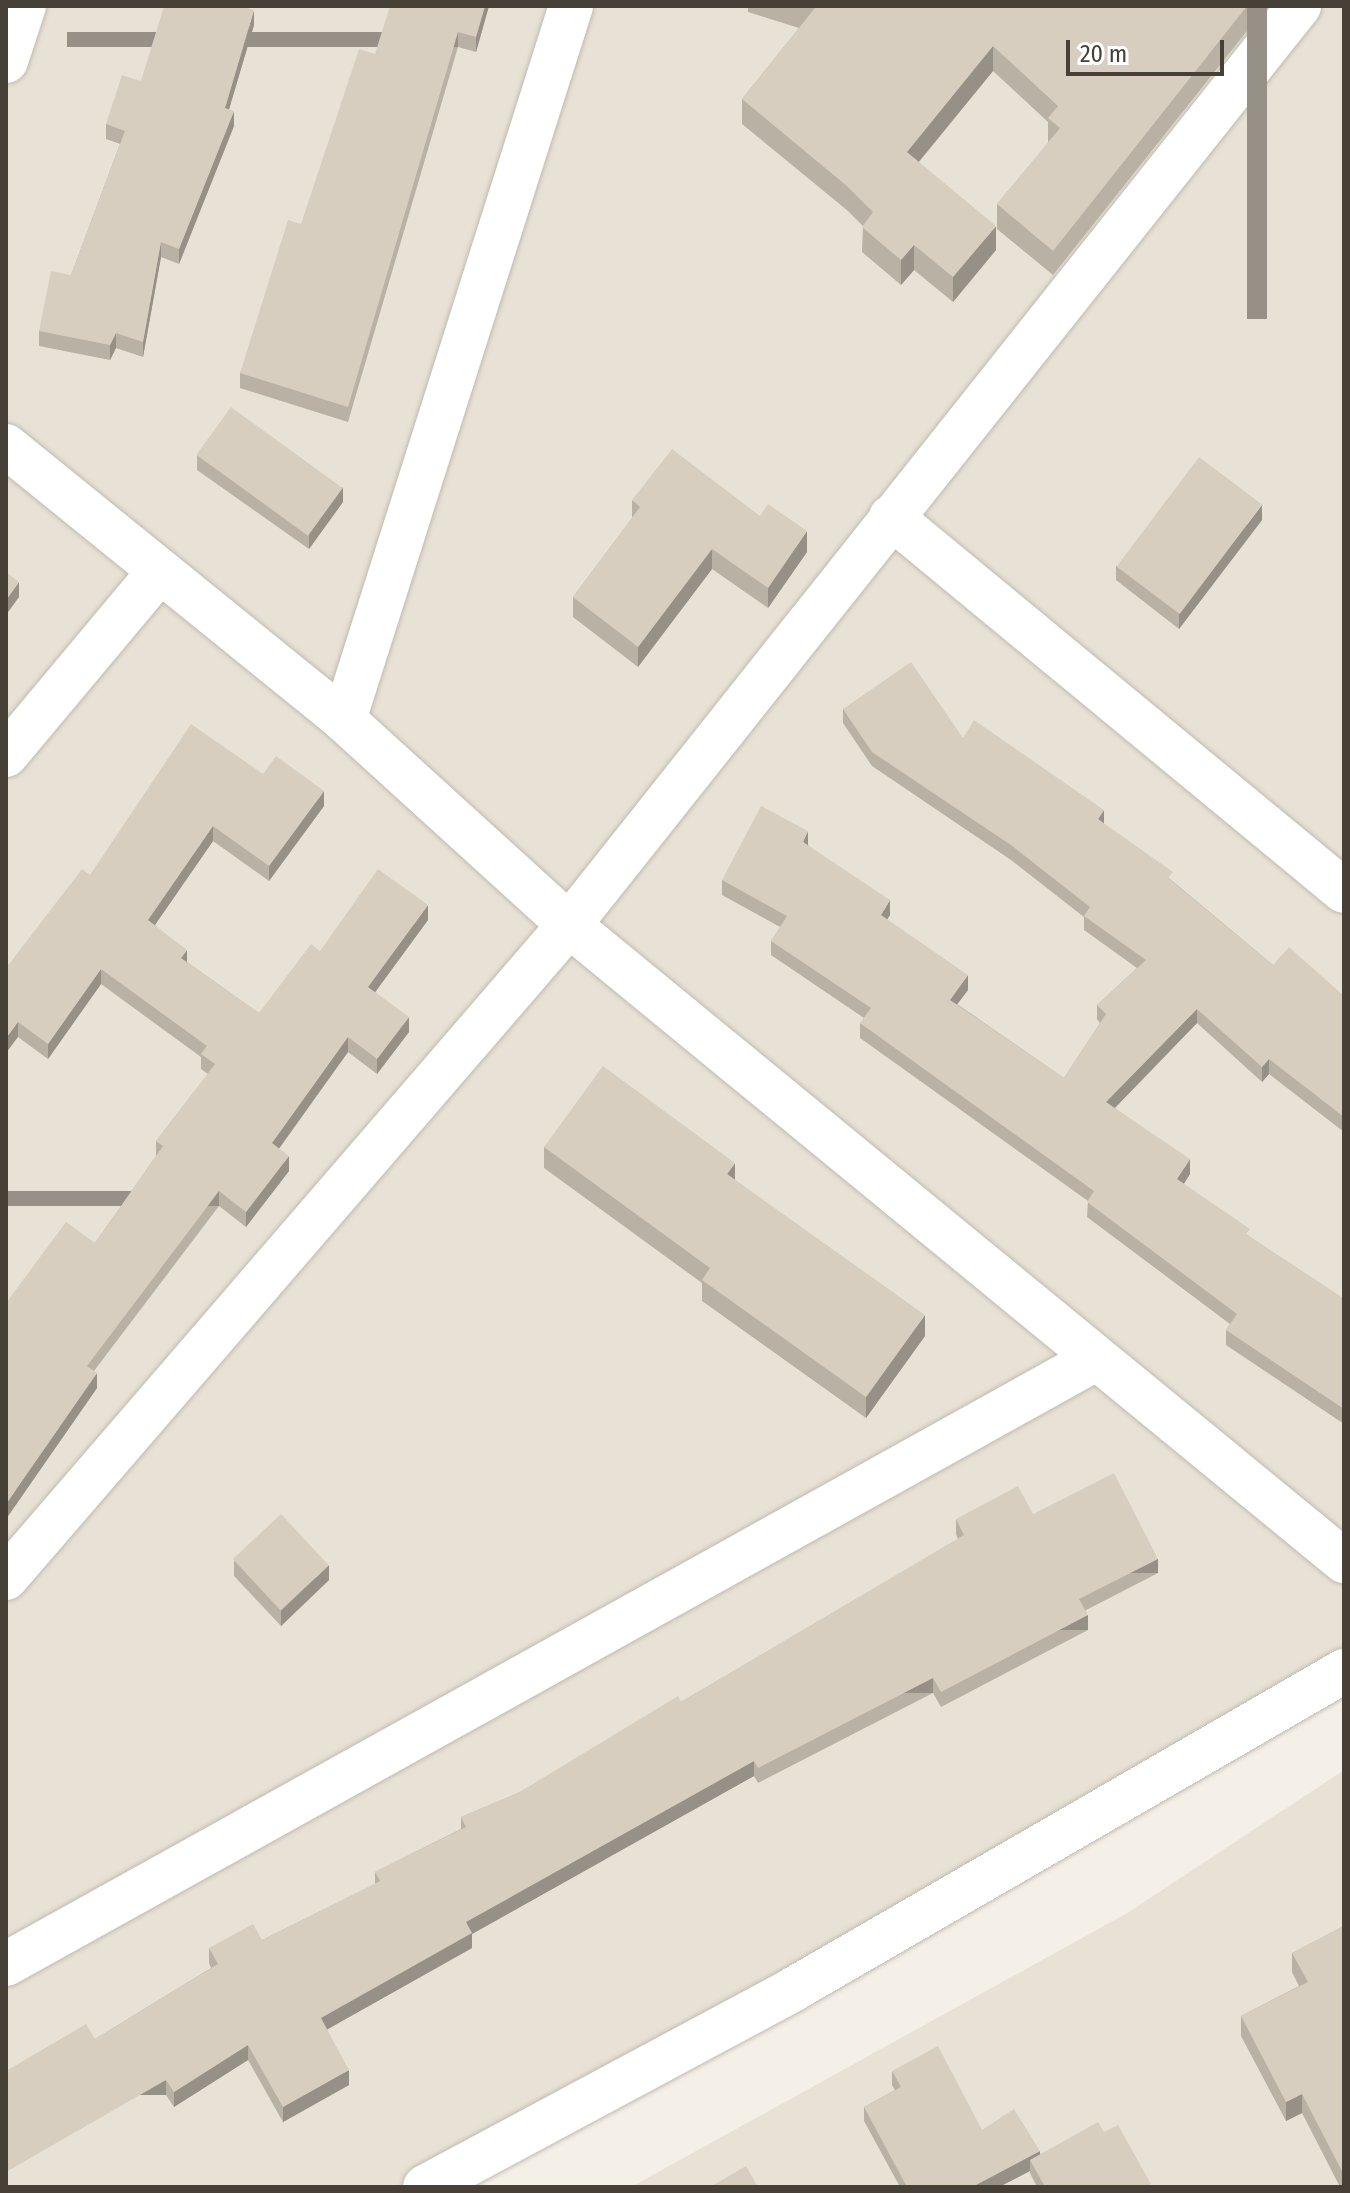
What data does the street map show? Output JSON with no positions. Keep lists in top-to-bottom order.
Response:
{
  "scale_bar": "20 m"
}
